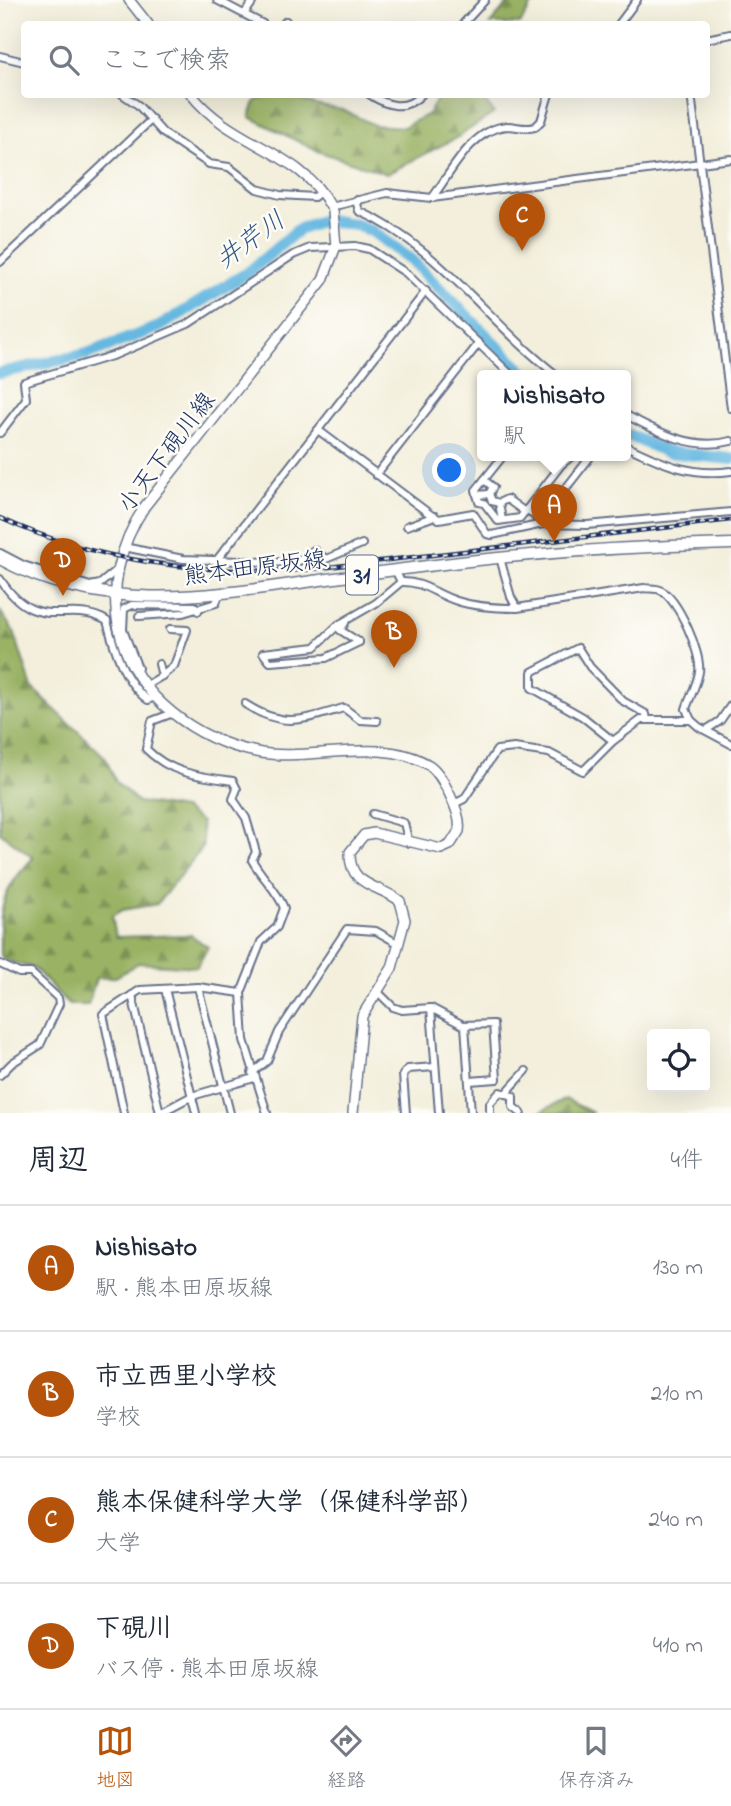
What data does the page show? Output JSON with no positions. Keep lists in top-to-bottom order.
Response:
{
  "streets": {
    "main road": ["小天下硯川線", "熊本田原坂線", "31"]
  },
  "crossings": [
    ["小天下硯川線", "熊本田原坂線"]
  ],
  "water": ["井芹川"],
  "page": {
    "search": "ここで検索",
    "pins": [
      "C",
      "A",
      "D",
      "B"
    ],
    "popup": ["Nishisato", "駅"],
    "heading": ["周辺", "4件"],
    "list": [
      {
        "mark": "A",
        "name": "Nishisato",
        "note": "駅 · 熊本田原坂線",
        "value": "130 m"
      },
      {
        "mark": "B",
        "name": "市立西里小学校",
        "note": "学校",
        "value": "210 m"
      },
      {
        "mark": "C",
        "name": "熊本保健科学大学（保健科学部）",
        "note": "大学",
        "value": "240 m"
      },
      {
        "mark": "D",
        "name": "下硯川",
        "note": "バス停 · 熊本田原坂線",
        "value": "410 m"
      }
    ],
    "nav": ["地図", "経路", "保存済み"]
  }
}
